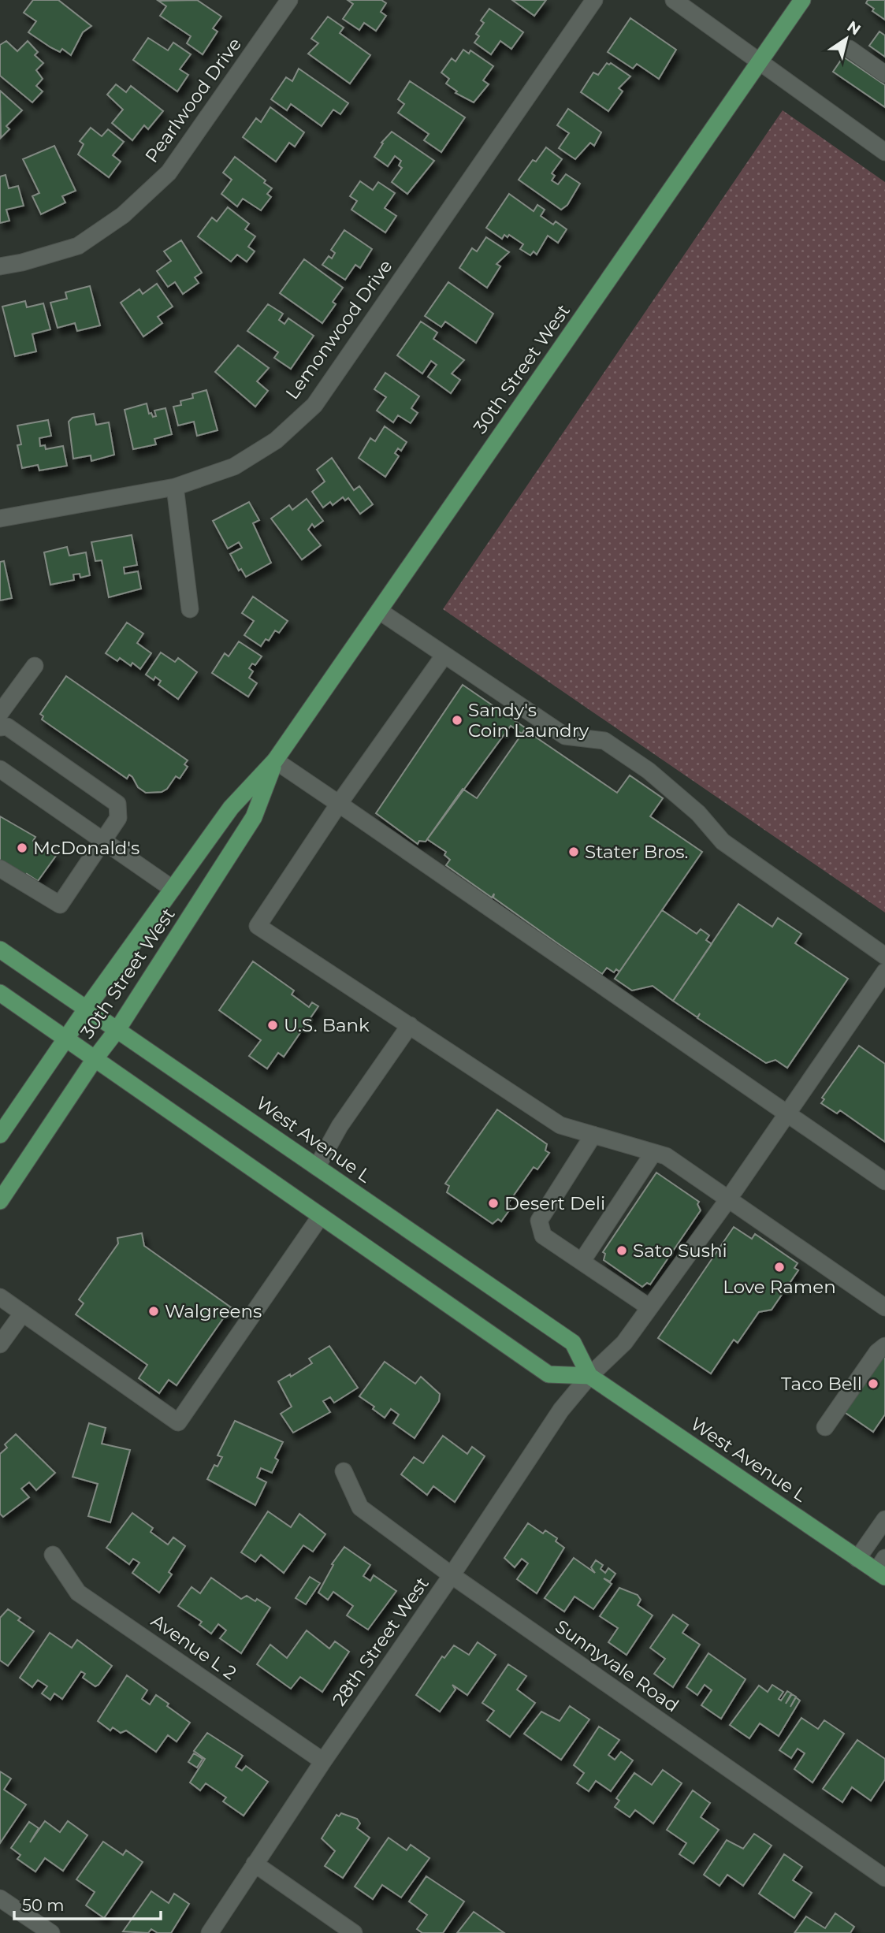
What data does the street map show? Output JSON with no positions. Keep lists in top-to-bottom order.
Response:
{
  "streets": {
    "main road": ["30th Street West", "West Avenue L"],
    "street": [
      "Pearlwood Drive",
      "Lemonwood Drive",
      "28th Street West",
      "Avenue L 2",
      "Sunnyvale Road"
    ]
  },
  "crossings": [
    ["30th Street West", "West Avenue L"],
    ["West Avenue L", "28th Street West"],
    ["28th Street West", "Avenue L 2"],
    ["28th Street West", "Sunnyvale Road"]
  ],
  "places": [
    "Sandy's Coin Laundry",
    "McDonald's",
    "Stater Bros.",
    "U.S. Bank",
    "Desert Deli",
    "Sato Sushi",
    "Love Ramen",
    "Walgreens",
    "Taco Bell"
  ],
  "scale_bar": "50 m",
  "north": "top right"
}
